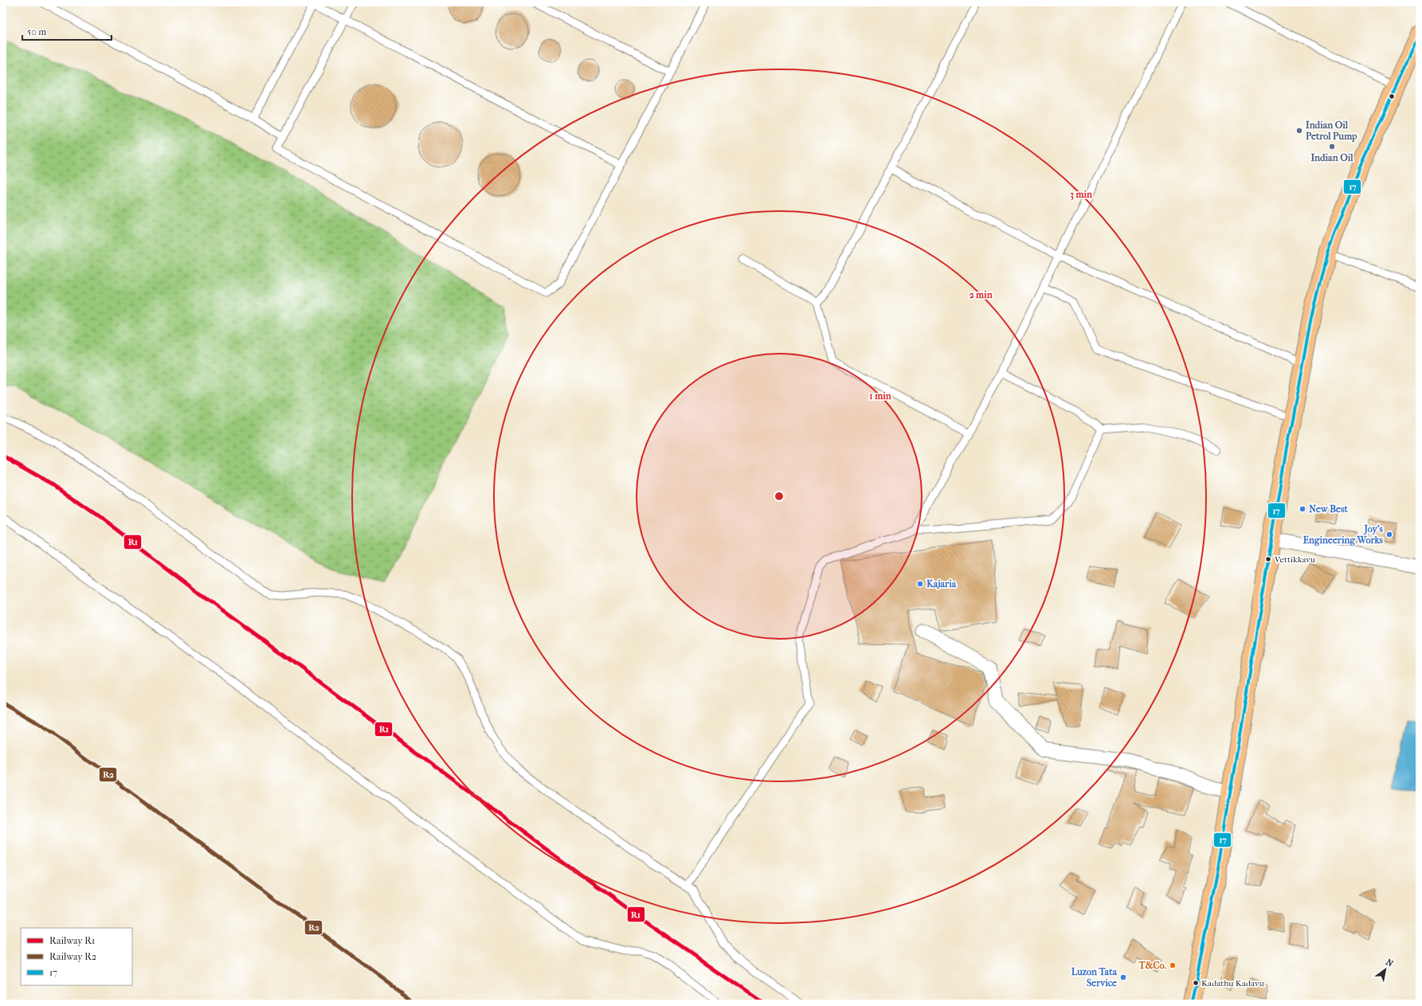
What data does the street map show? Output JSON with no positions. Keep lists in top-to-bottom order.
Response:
{
  "places": [
    "Indian Oil Petrol Pump",
    "Indian Oil",
    "New Best",
    "Joy's Engineering Works",
    "Vettikkavu",
    "Kajaria",
    "T&Co.",
    "Luzon Tata Service",
    "Kadathu Kadavu"
  ],
  "lines": ["transit line 17", "rail line R1", "rail line R2"],
  "legend": ["Railway R1", "Railway R2", "17"],
  "scale_bar": "50 m",
  "north": "top right",
  "rings": ["3 min", "2 min", "1 min"]
}
